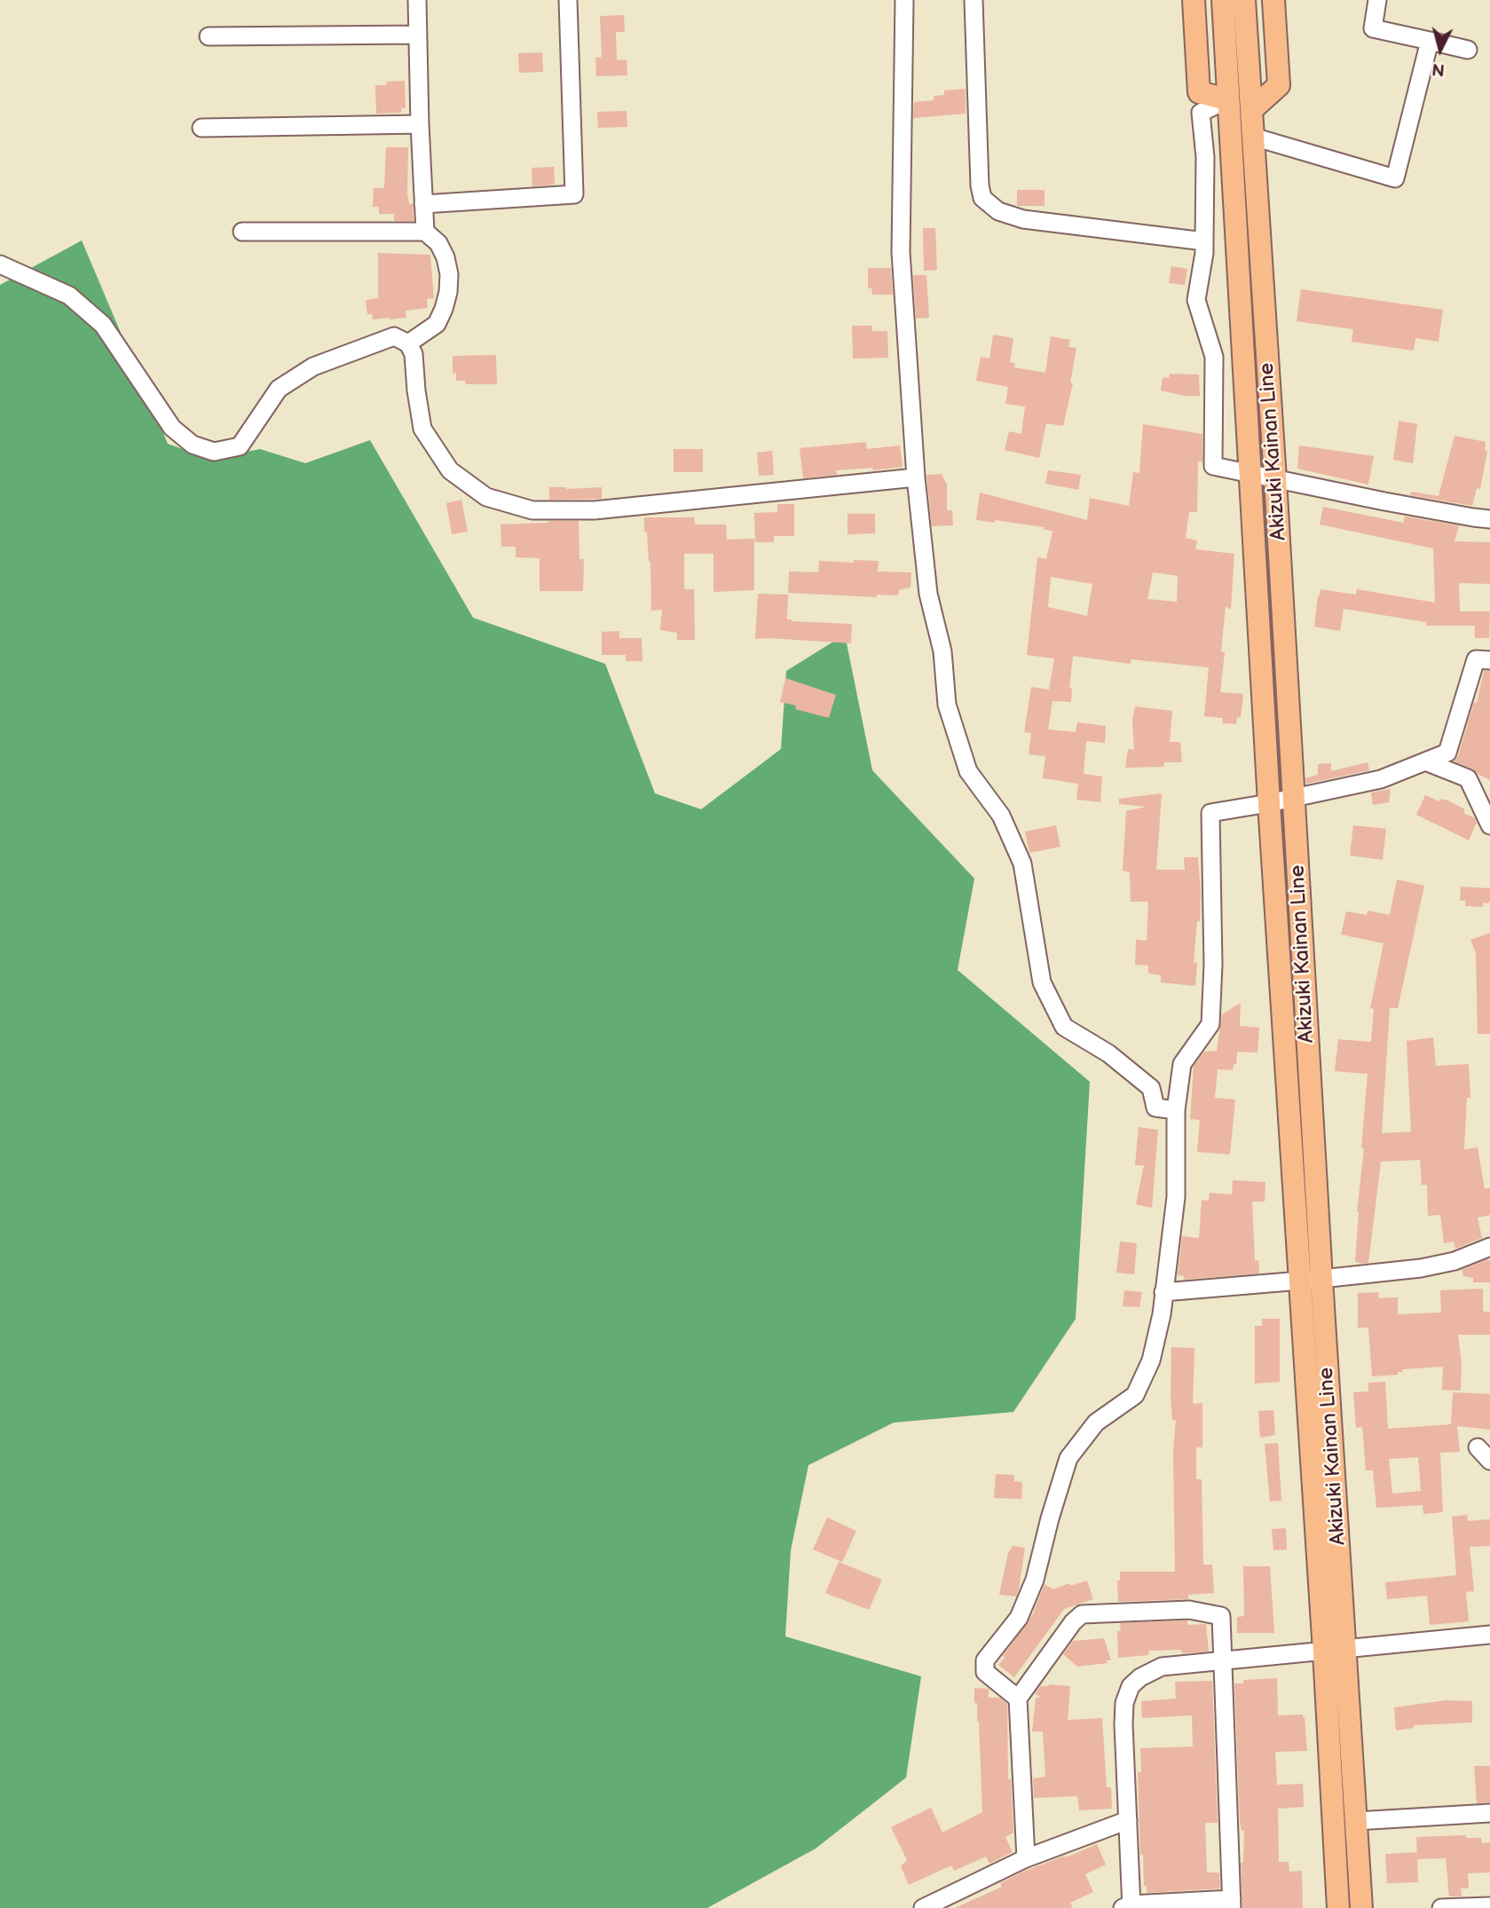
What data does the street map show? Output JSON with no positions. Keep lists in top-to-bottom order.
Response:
{
  "streets": {
    "main road": ["Akizuki Kainan Line"]
  },
  "north": "bottom"
}
